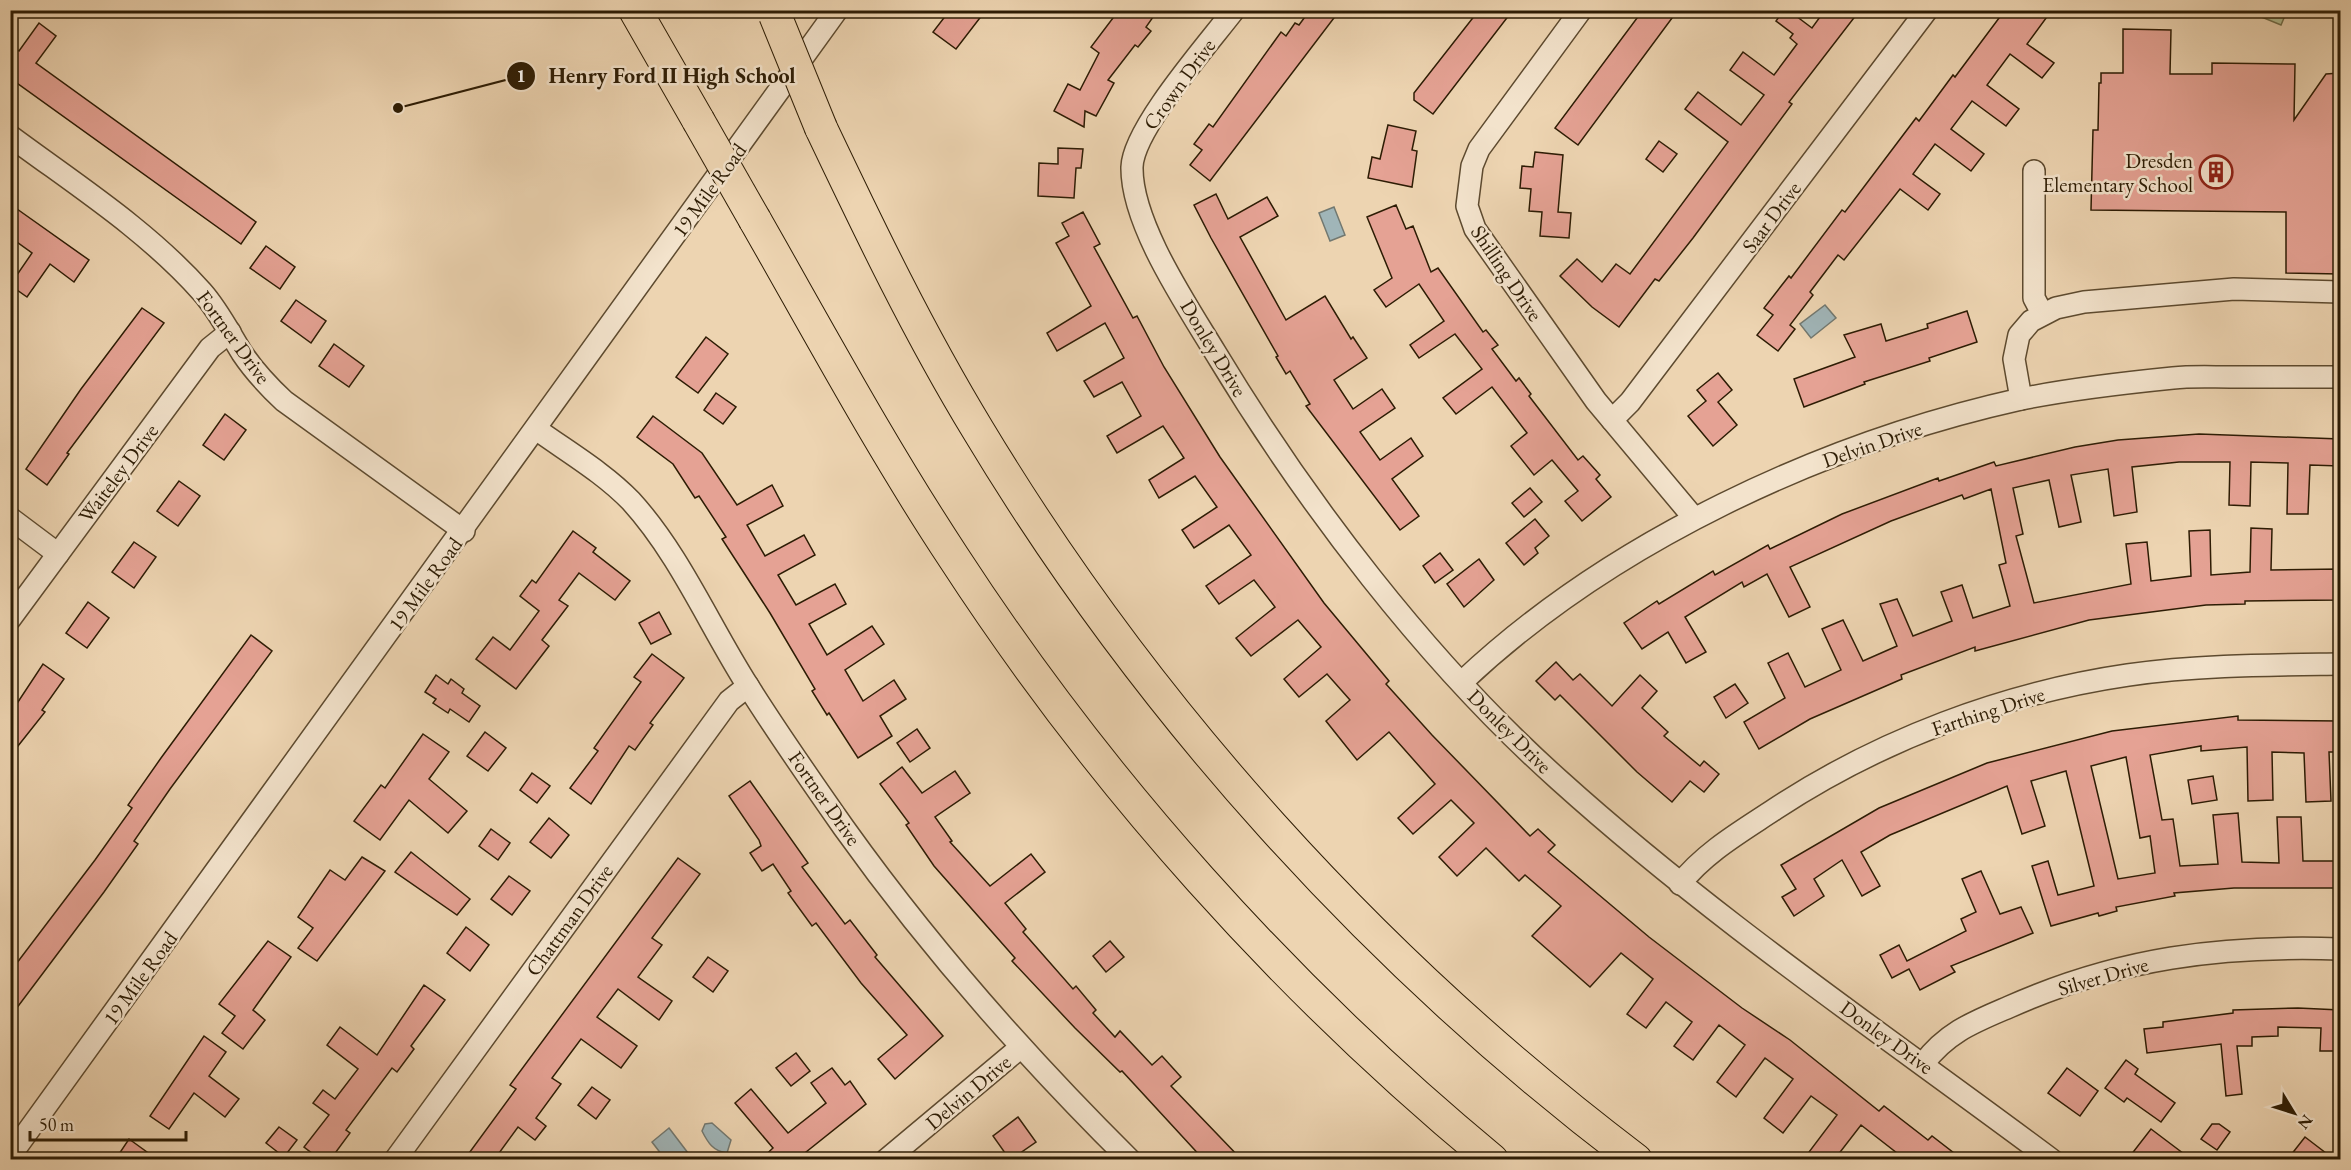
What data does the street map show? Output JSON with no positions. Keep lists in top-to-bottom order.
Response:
{
  "streets": {
    "street": [
      "Crown Drive",
      "19 Mile Road",
      "Saar Drive",
      "Shilling Drive",
      "Fortner Drive",
      "Donley Drive",
      "Delvin Drive",
      "Waiteley Drive",
      "Farthing Drive",
      "Chattman Drive",
      "Silver Drive"
    ]
  },
  "crossings": [
    ["Crown Drive", "Donley Drive"],
    ["19 Mile Road", "Fortner Drive"],
    ["Saar Drive", "Shilling Drive"],
    ["Shilling Drive", "Delvin Drive"],
    ["Fortner Drive", "Delvin Drive"],
    ["Fortner Drive", "Waiteley Drive"],
    ["Fortner Drive", "Chattman Drive"],
    ["Donley Drive", "Delvin Drive"],
    ["Donley Drive", "Farthing Drive"],
    ["Donley Drive", "Silver Drive"]
  ],
  "places": {
    "other": ["Henry Ford II High School"],
    "building": ["Dresden Elementary School"]
  },
  "scale_bar": "50 m",
  "north": "bottom right"
}
